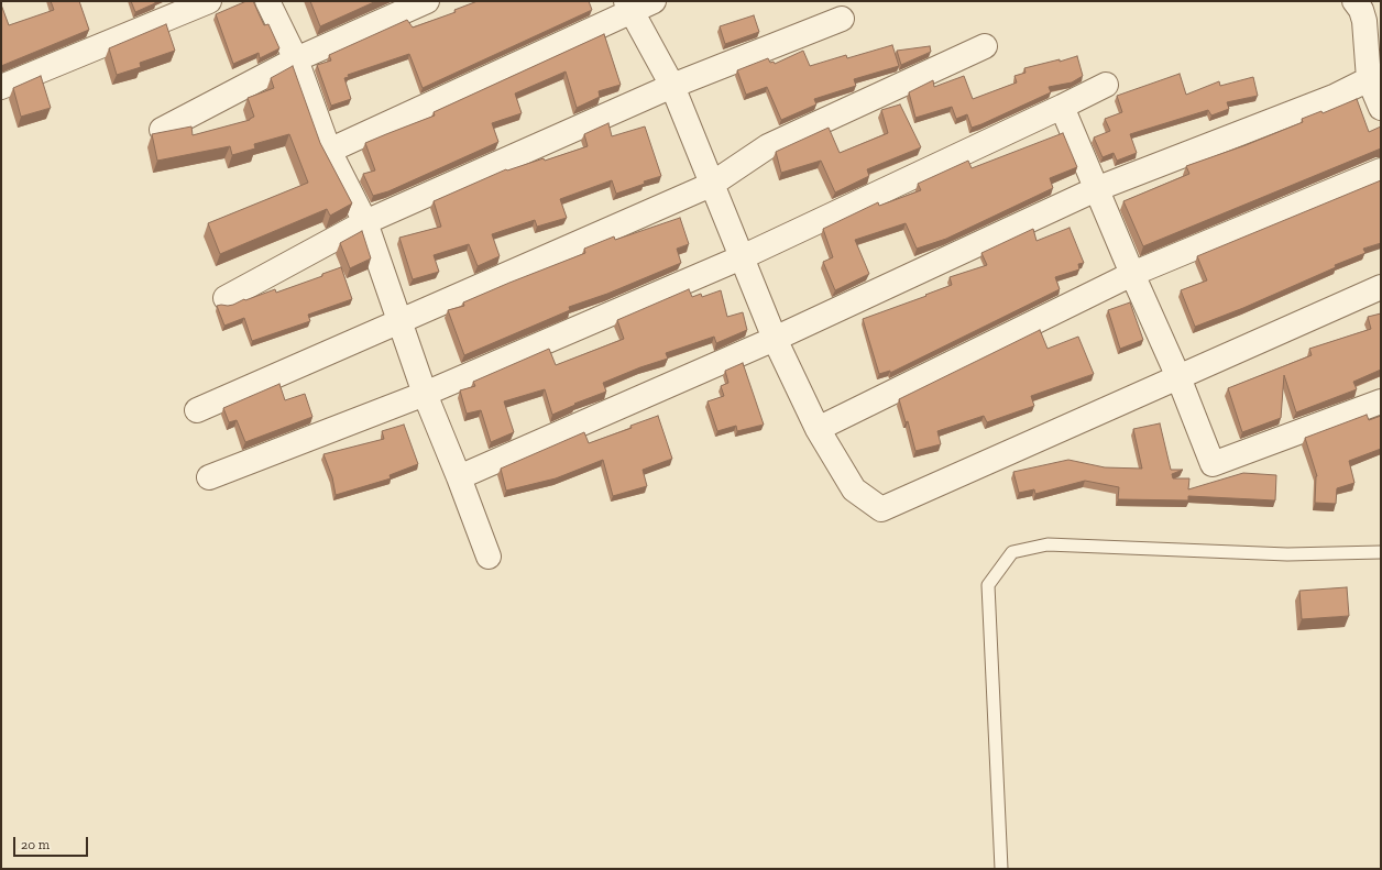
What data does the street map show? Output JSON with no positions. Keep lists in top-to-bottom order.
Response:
{
  "scale_bar": "20 m"
}
